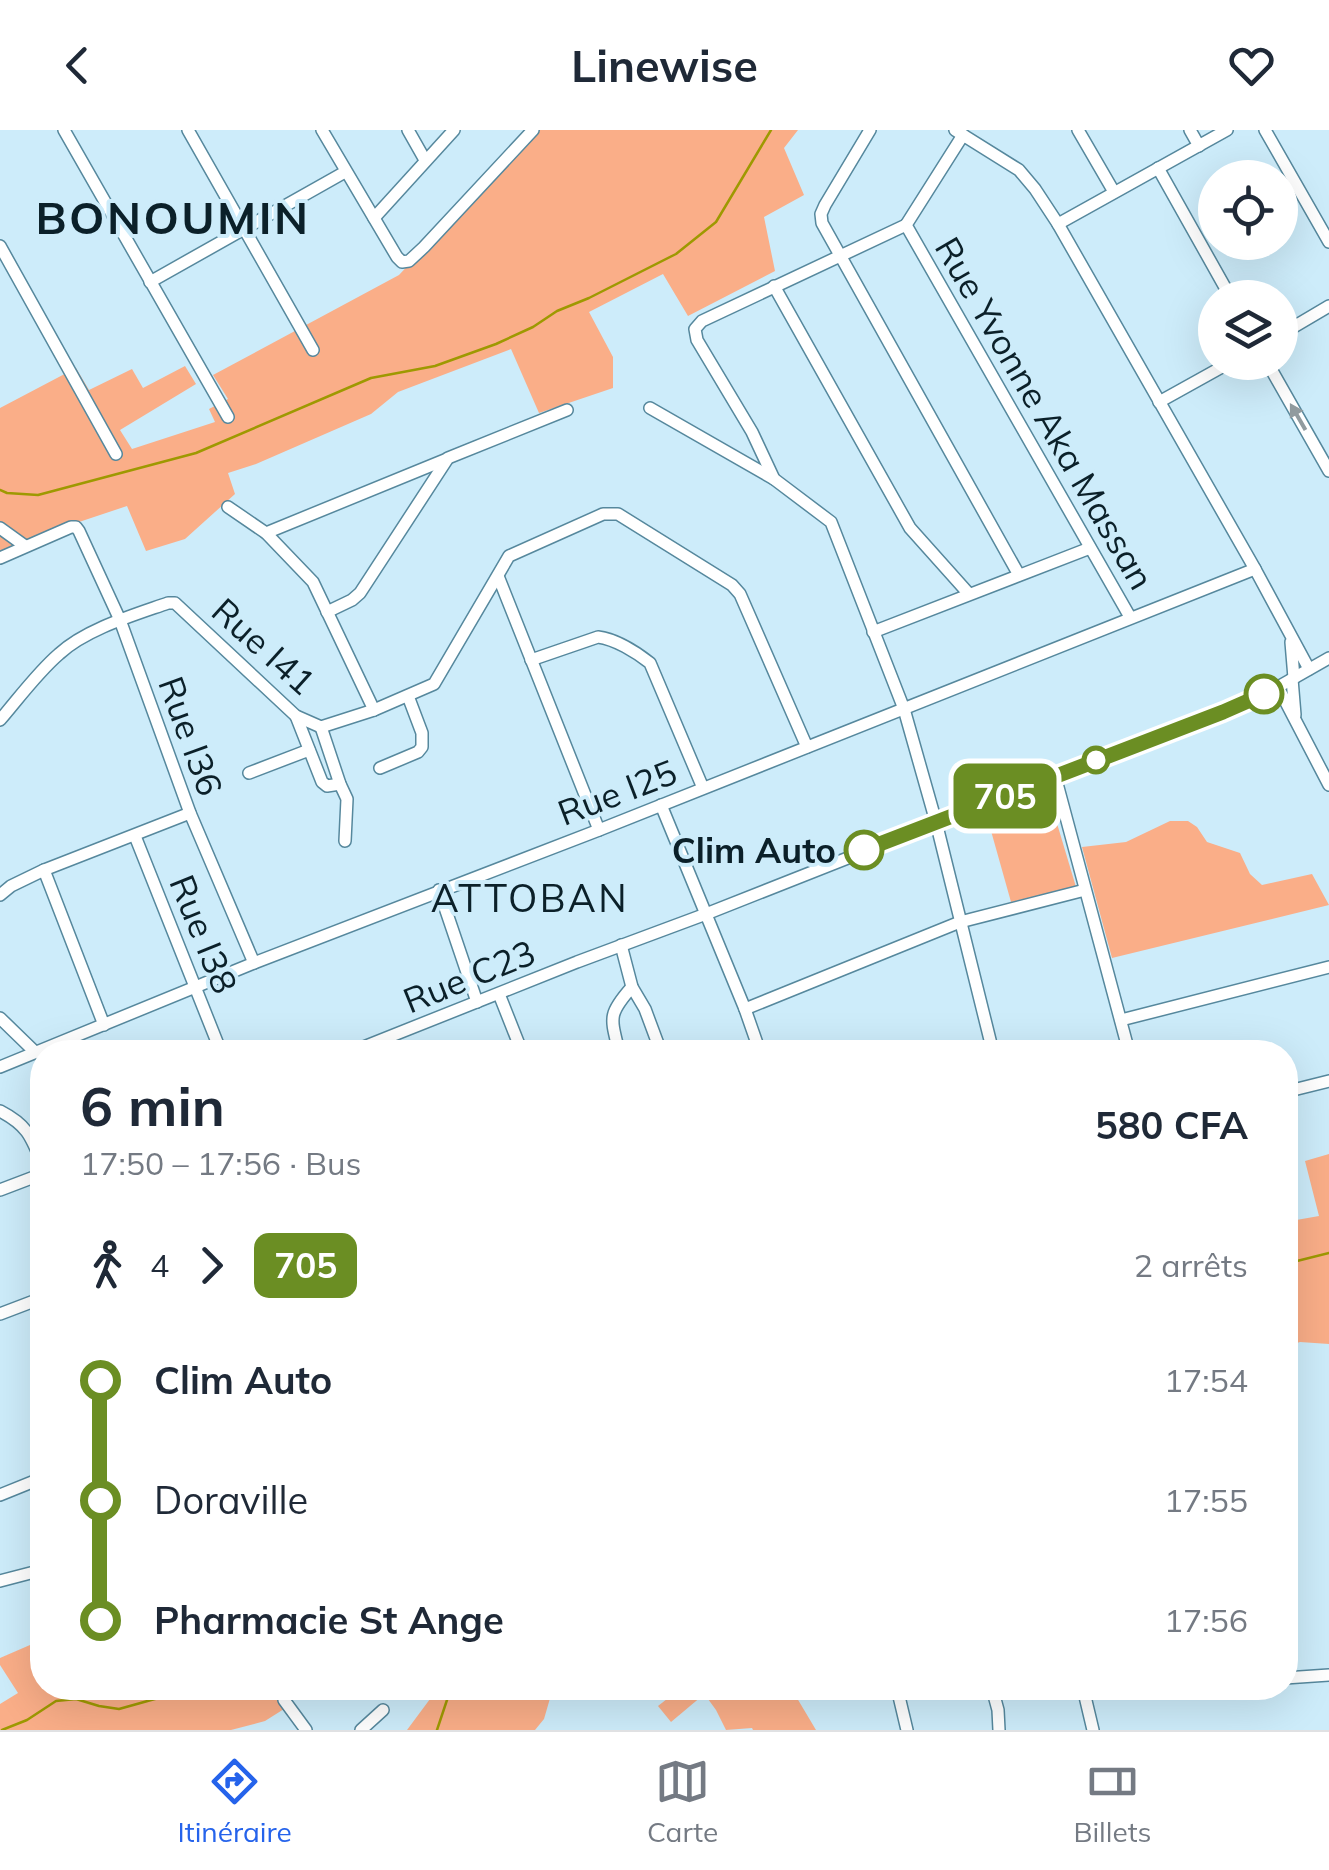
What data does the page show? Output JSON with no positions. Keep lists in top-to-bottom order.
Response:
{
  "streets": {
    "street": [
      "Rue Yvonne Aka Massan",
      "Rue I41",
      "Rue I36",
      "Rue I25",
      "Rue I38",
      "Rue C23"
    ]
  },
  "crossings": [
    ["Rue Yvonne Aka Massan", "Rue I25"],
    ["Rue I41", "Rue I36"],
    ["Rue I41", "Rue I25"],
    ["Rue I36", "Rue I25"],
    ["Rue I25", "Rue I38"]
  ],
  "districts": ["BONOUMIN", "ATTOBAN"],
  "places": ["Clim Auto"],
  "lines": ["bus line 705"],
  "page": {
    "header": "Linewise",
    "on_map": "705",
    "heading": ["6 min", "17:50 – 17:56 · Bus", "580 CFA"],
    "legs": ["4", "705", "2 arrêts"],
    "list": [
      {
        "name": "Clim Auto",
        "value": "17:54"
      },
      {
        "name": "Doraville",
        "value": "17:55"
      },
      {
        "name": "Pharmacie St Ange",
        "value": "17:56"
      }
    ],
    "tabs": ["Itinéraire", "Carte", "Billets"]
  }
}
